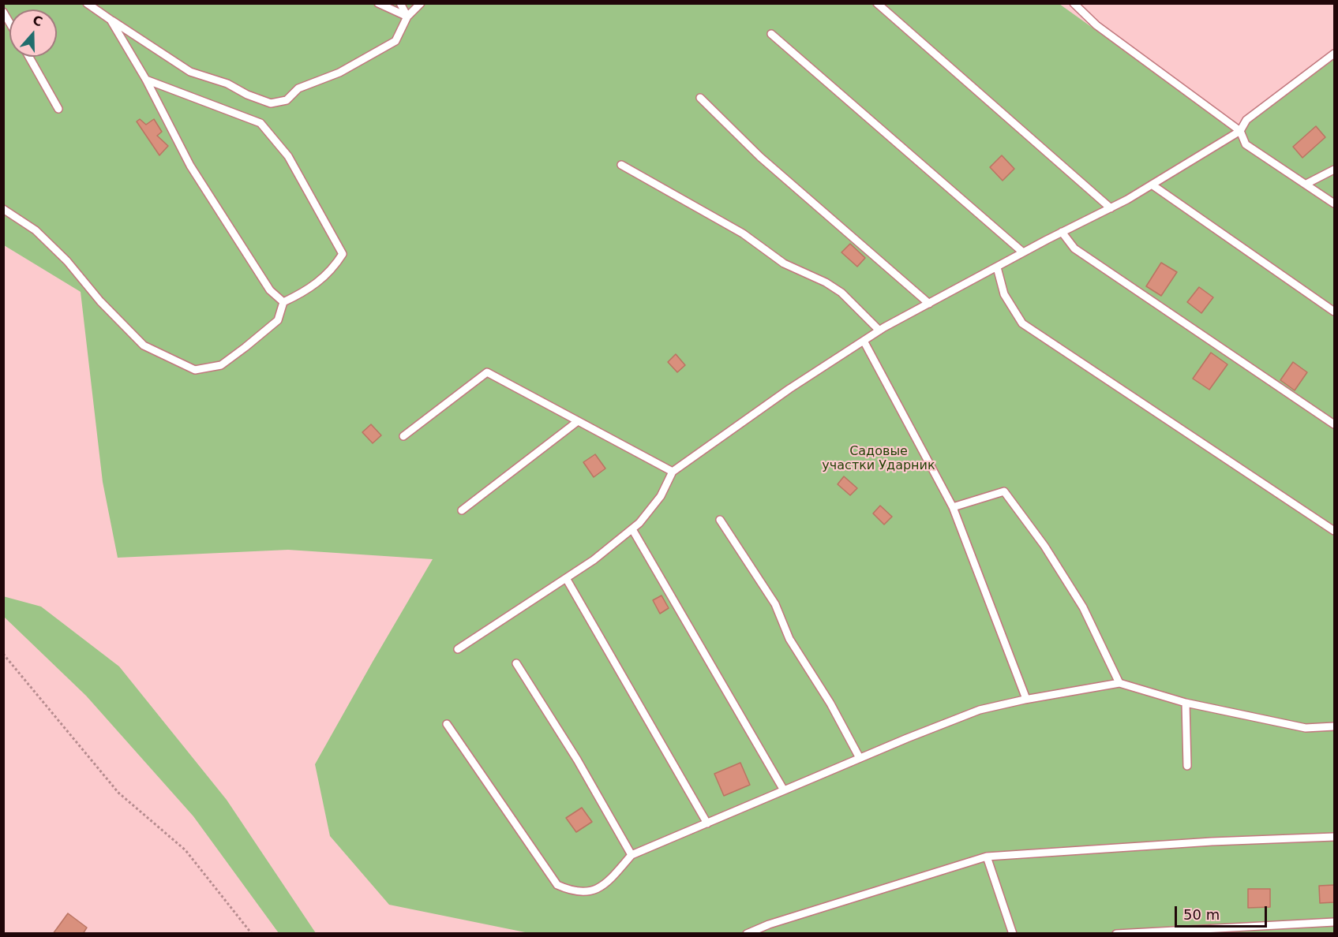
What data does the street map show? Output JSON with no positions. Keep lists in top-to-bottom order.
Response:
{
  "parks": ["Садовые участки Ударник"],
  "scale_bar": "50 m",
  "north": "top"
}
